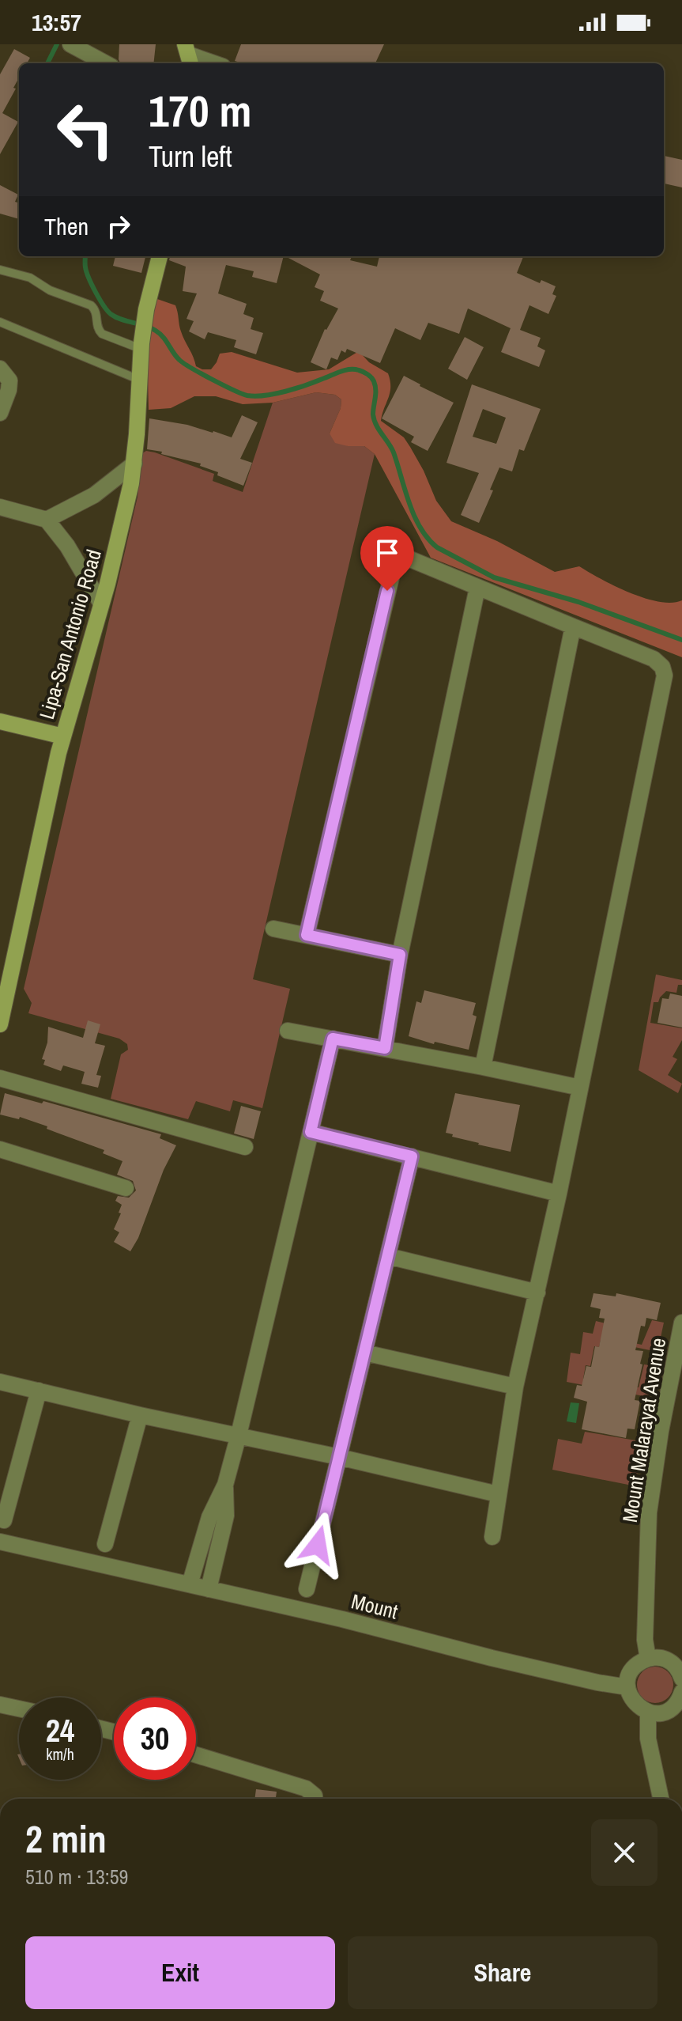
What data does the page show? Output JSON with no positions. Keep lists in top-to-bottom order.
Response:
{
  "streets": {
    "main road": ["Lipa-San Antonio Road"],
    "street": ["Mount Malarayat Avenue", "Mount"]
  },
  "page": {
    "status": "13:57",
    "turn": ["170 m", "Turn left"],
    "then": "Then",
    "speed": "24 km/h",
    "limit": "30",
    "heading": ["2 min", "510 m · 13:59"],
    "buttons": ["Exit", "Share"]
  }
}
